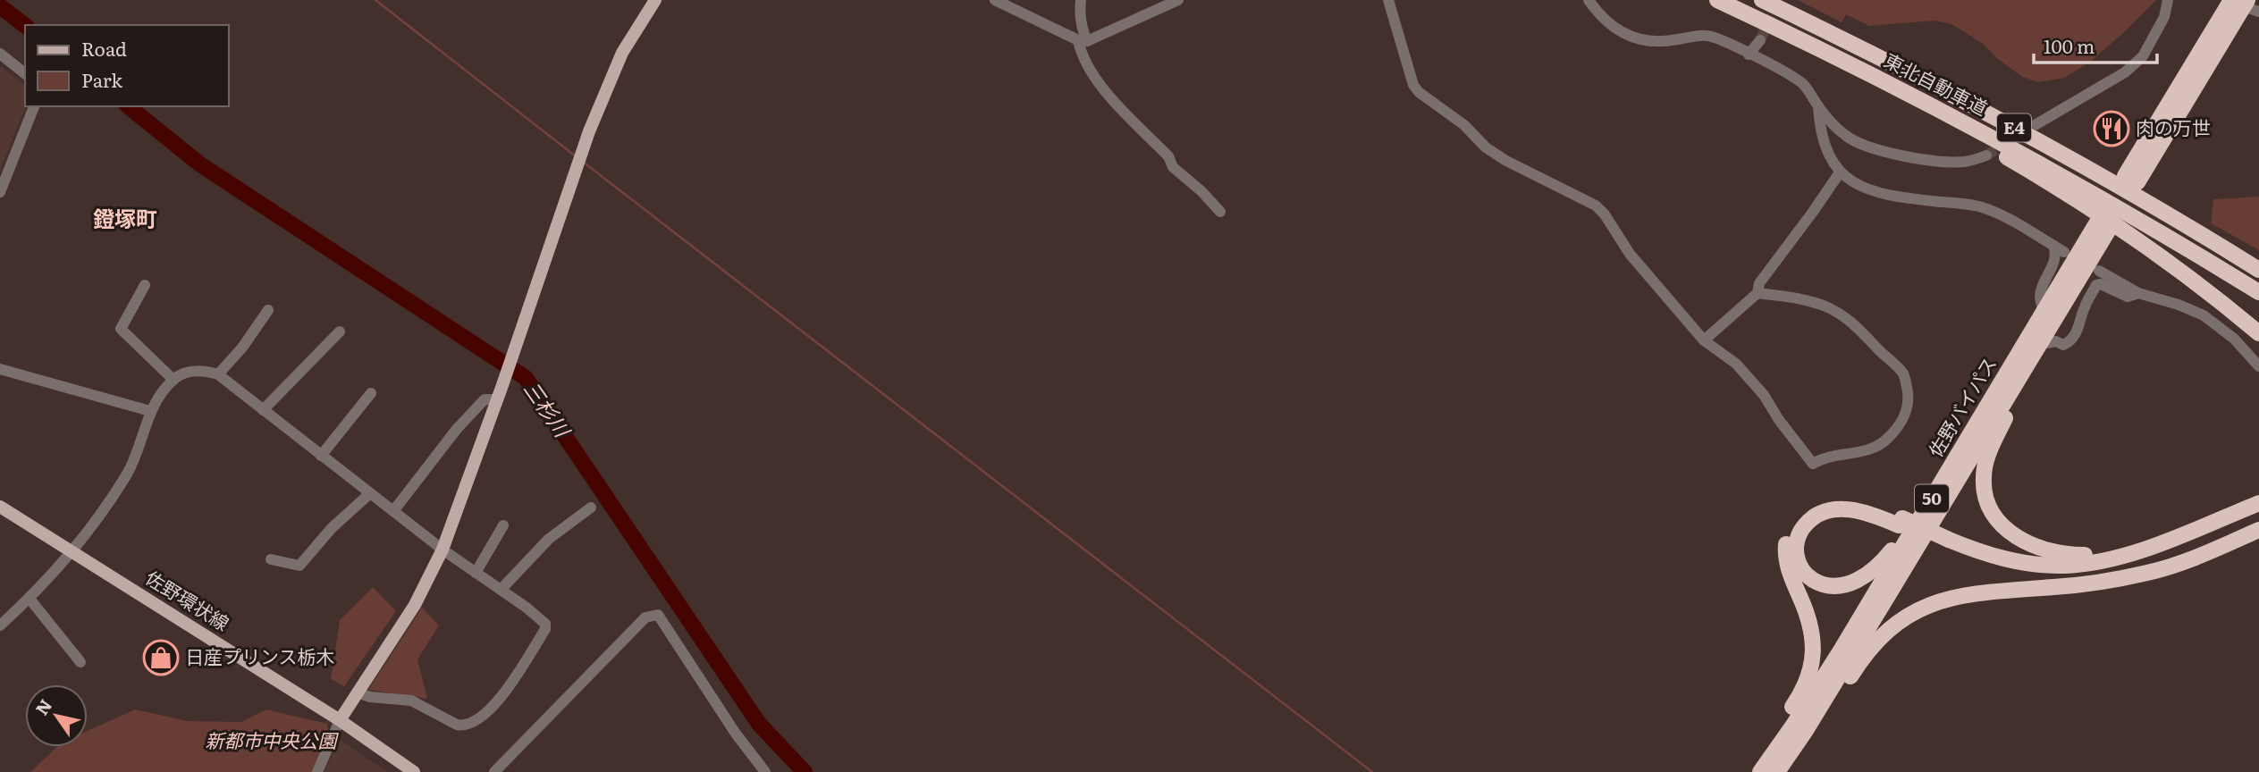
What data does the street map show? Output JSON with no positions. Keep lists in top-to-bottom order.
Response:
{
  "streets": {
    "highway": [
      "東北自動車道",
      "E4",
      "佐野バイパス",
      "50"
    ],
    "main road": ["佐野環状線"]
  },
  "districts": ["鐙塚町"],
  "water": ["三杉川"],
  "parks": ["新都市中央公園"],
  "places": {
    "restaurant": ["肉の万世"],
    "shop": ["日産プリンス栃木"]
  },
  "legend": ["Road", "Park"],
  "scale_bar": "100 m",
  "north": "top left"
}
